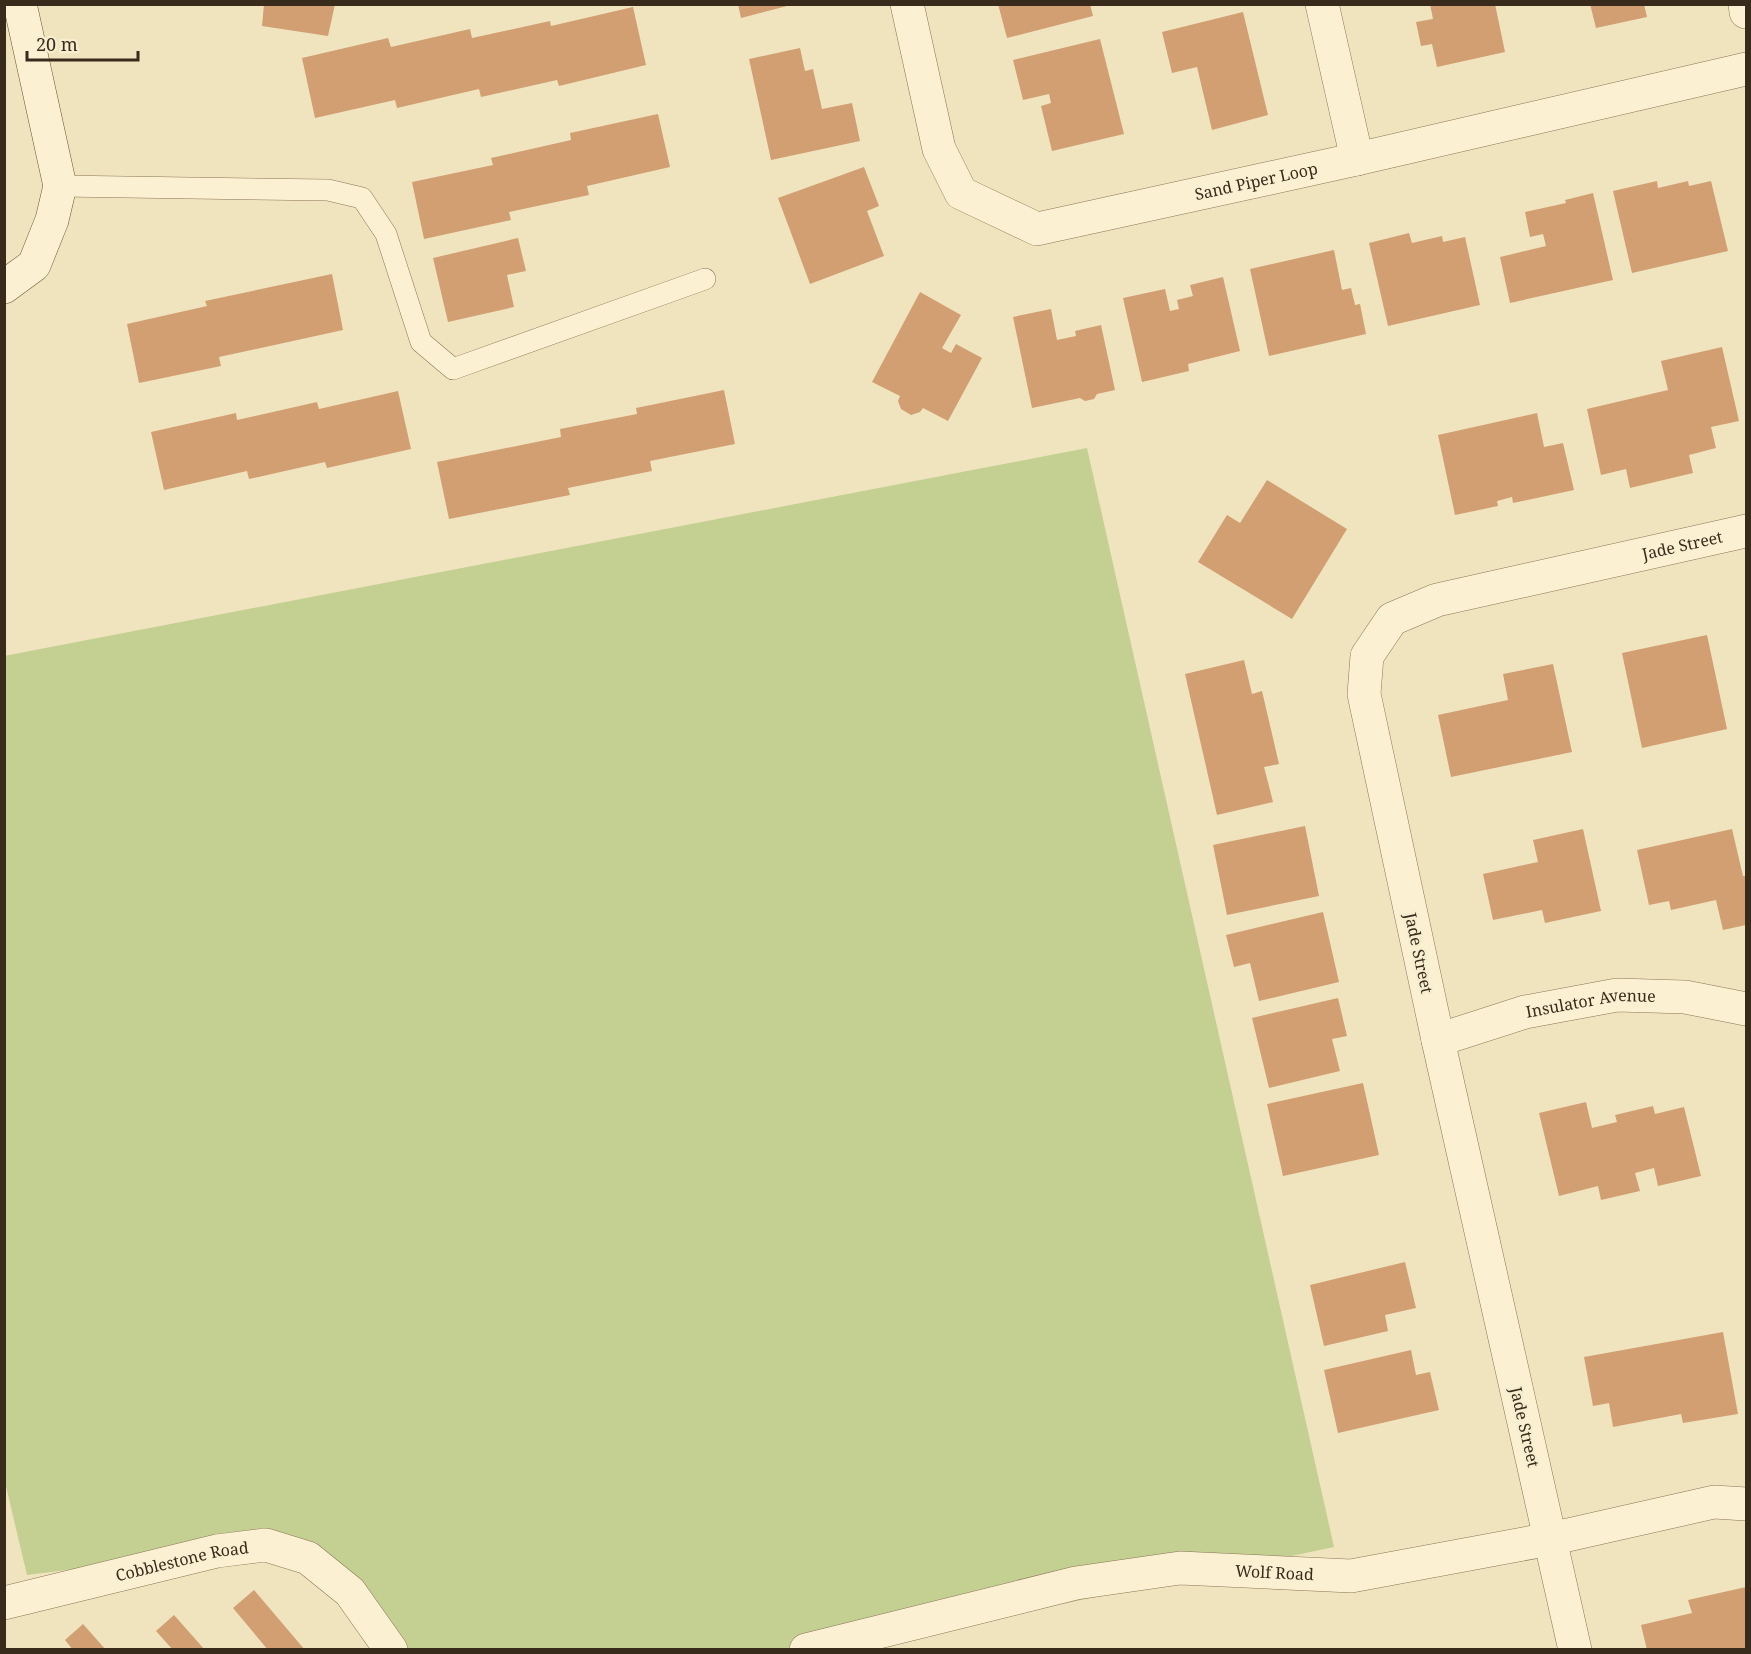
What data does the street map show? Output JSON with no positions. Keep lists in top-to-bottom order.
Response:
{
  "streets": {
    "street": [
      "Sand Piper Loop",
      "Jade Street",
      "Insulator Avenue",
      "Cobblestone Road",
      "Wolf Road"
    ]
  },
  "crossings": [
    ["Jade Street", "Insulator Avenue"],
    ["Jade Street", "Wolf Road"]
  ],
  "scale_bar": "20 m"
}
